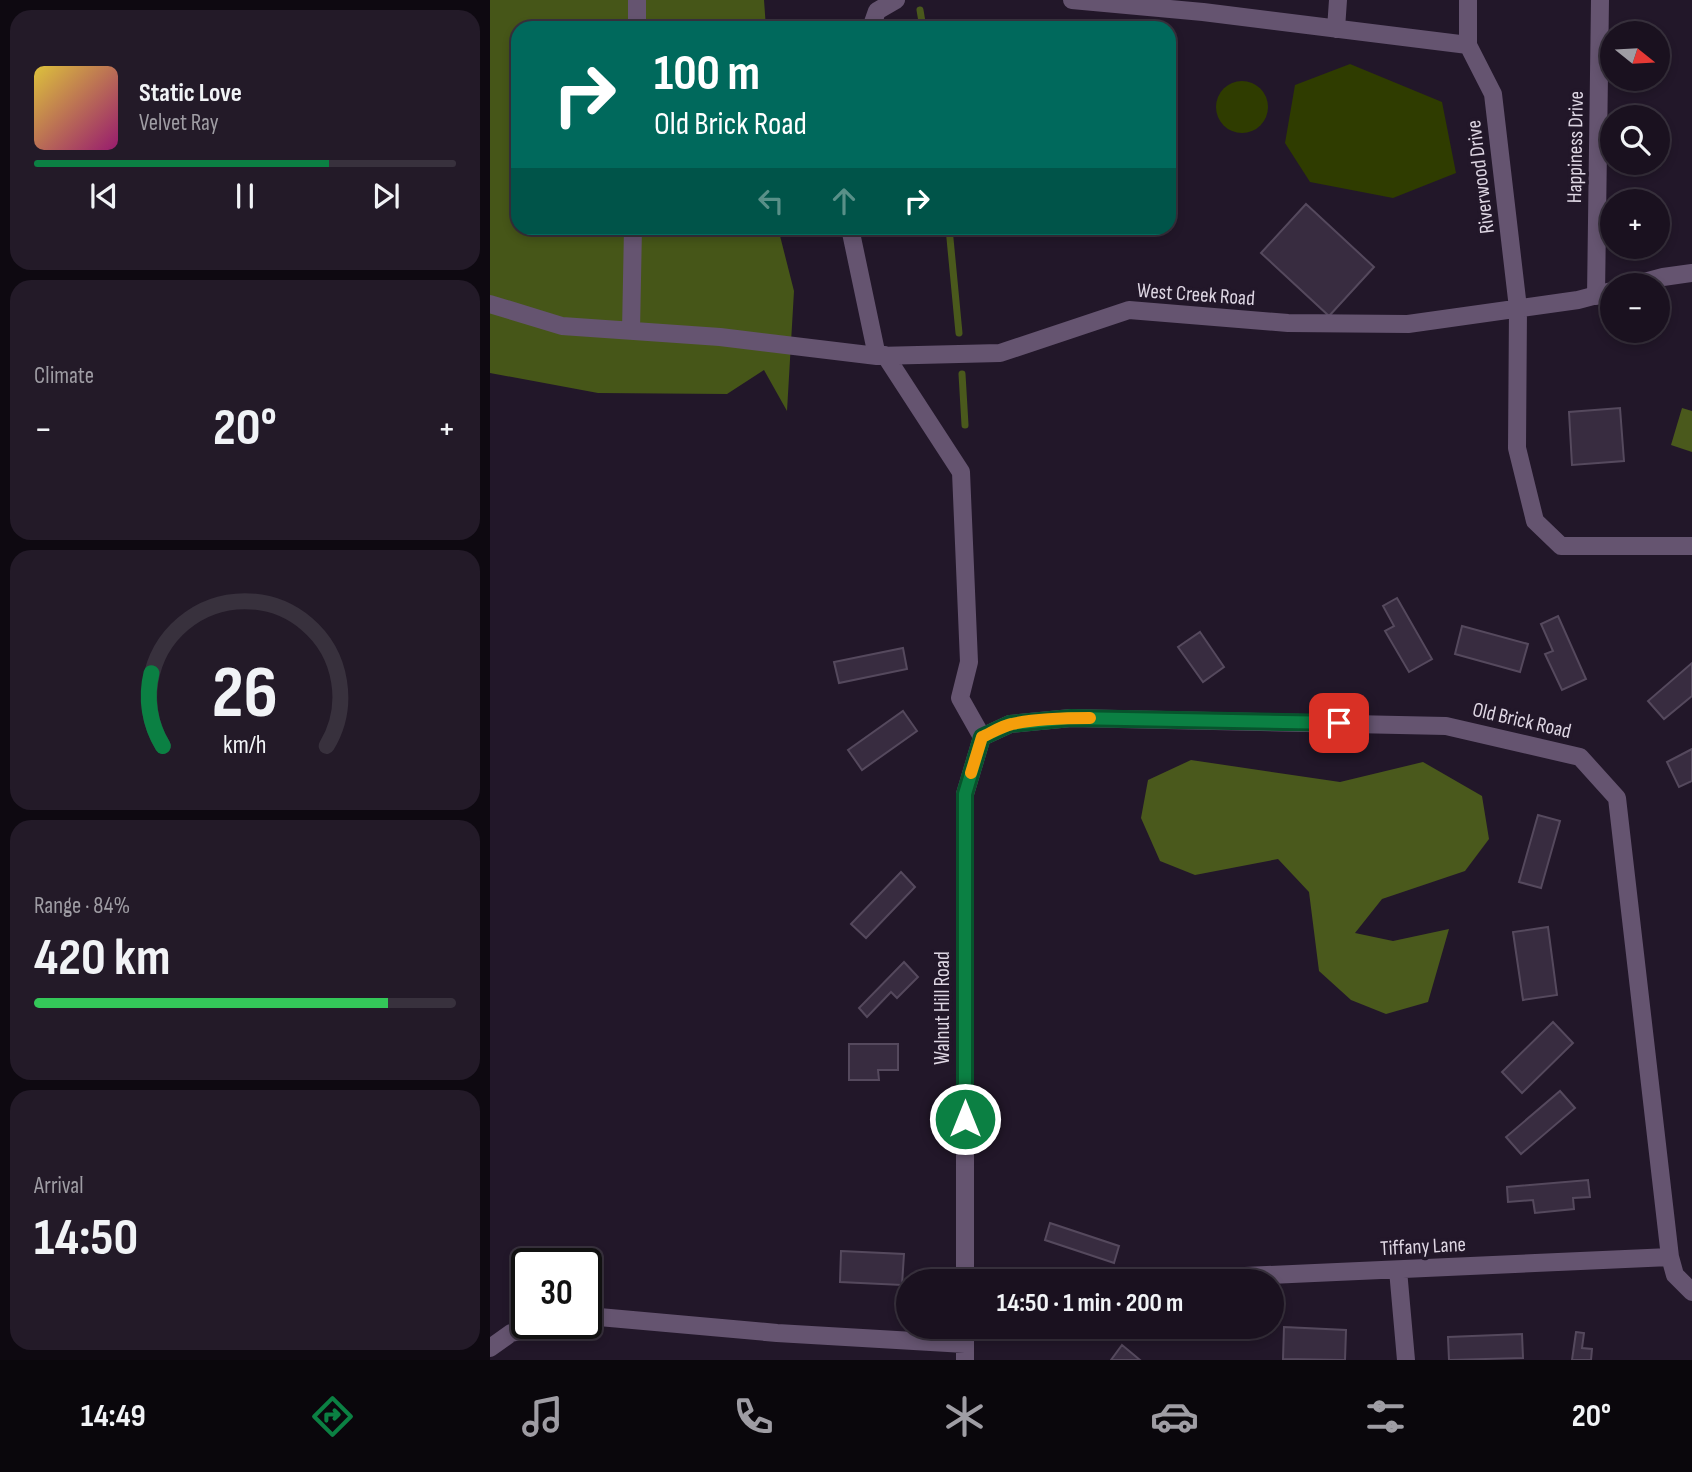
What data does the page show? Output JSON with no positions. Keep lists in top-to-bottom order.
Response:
{
  "streets": {
    "street": [
      "Happiness Drive",
      "Riverwood Drive",
      "West Creek Road",
      "Old Brick Road",
      "Walnut Hill Road",
      "Tiffany Lane"
    ]
  },
  "crossings": [
    ["Riverwood Drive", "West Creek Road"],
    ["Old Brick Road", "Walnut Hill Road"],
    ["Old Brick Road", "Tiffany Lane"]
  ],
  "north": "right",
  "page": {
    "map_buttons": ["+", "−"],
    "turn": ["100 m", "Old Brick Road"],
    "song": ["Static Love", "Velvet Ray"],
    "tile": [
      "Climate",
      ["Range · 84%", "420 km"],
      ["Arrival", "14:50"]
    ],
    "heat": ["−", "20°", "+"],
    "limit": "30",
    "trip": "14:50 · 1 min · 200 m",
    "tabs": ["14:49", "20°"],
    "gauge": ["26", "km/h"]
  }
}
